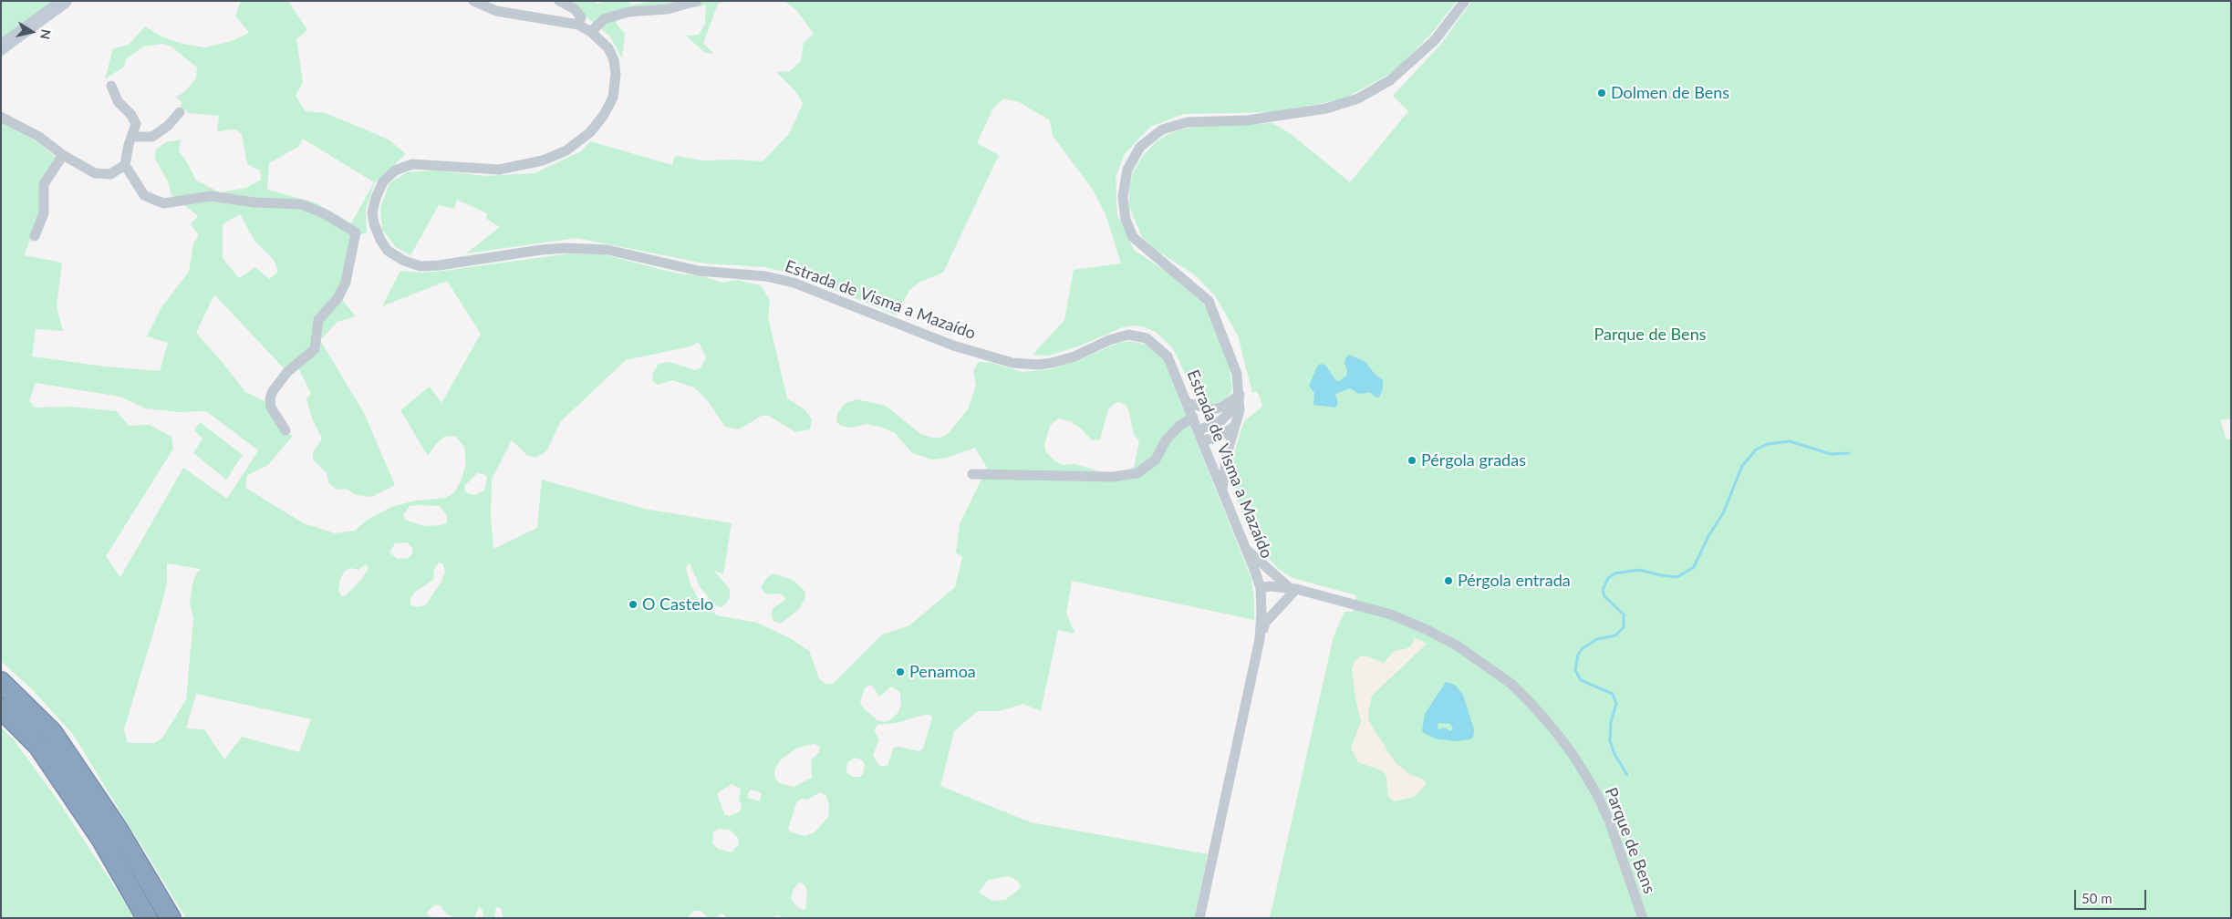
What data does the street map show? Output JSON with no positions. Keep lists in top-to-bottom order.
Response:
{
  "streets": {
    "street": ["Estrada de Visma a Mazaído", "Parque de Bens"]
  },
  "crossings": [
    ["Estrada de Visma a Mazaído", "Parque de Bens"]
  ],
  "parks": ["Parque de Bens"],
  "places": [
    "Dolmen de Bens",
    "Pérgola gradas",
    "Pérgola entrada",
    "O Castelo",
    "Penamoa"
  ],
  "scale_bar": "50 m",
  "north": "right"
}
